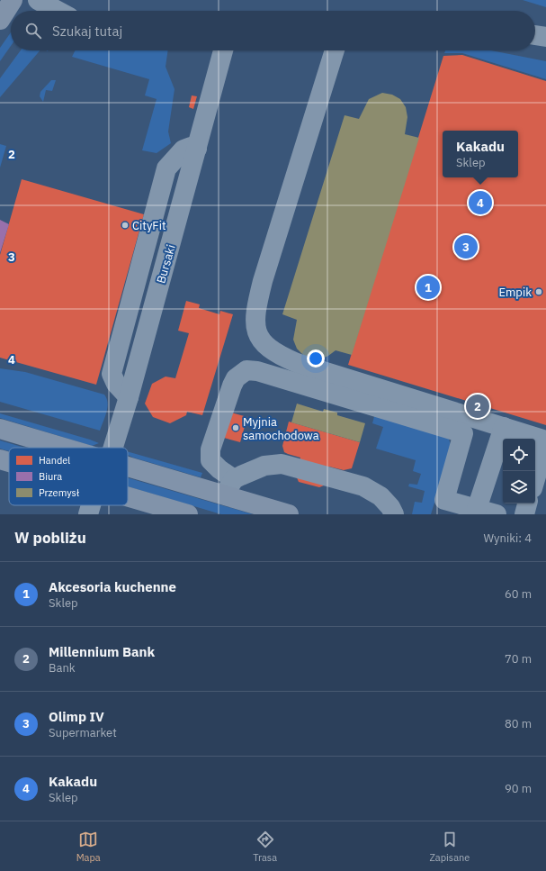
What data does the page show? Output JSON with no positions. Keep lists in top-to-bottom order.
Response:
{
  "streets": {
    "street": ["Bursaki"]
  },
  "places": ["CityFit", "Empik", "Myjnia samochodowa"],
  "legend": ["Handel", "Biura", "Przemysł"],
  "page": {
    "search": "Szukaj tutaj",
    "popup": ["Kakadu", "Sklep"],
    "pins": [
      "4",
      "3",
      "1",
      "2"
    ],
    "heading": ["W pobliżu", "Wyniki: 4"],
    "list": [
      {
        "mark": "1",
        "name": "Akcesoria kuchenne",
        "note": "Sklep",
        "value": "60 m"
      },
      {
        "mark": "2",
        "name": "Millennium Bank",
        "note": "Bank",
        "value": "70 m"
      },
      {
        "mark": "3",
        "name": "Olimp IV",
        "note": "Supermarket",
        "value": "80 m"
      },
      {
        "mark": "4",
        "name": "Kakadu",
        "note": "Sklep",
        "value": "90 m"
      }
    ],
    "nav": ["Mapa", "Trasa", "Zapisane"]
  },
  "grid": {
    "rows": ["2", "3", "4"]
  }
}
